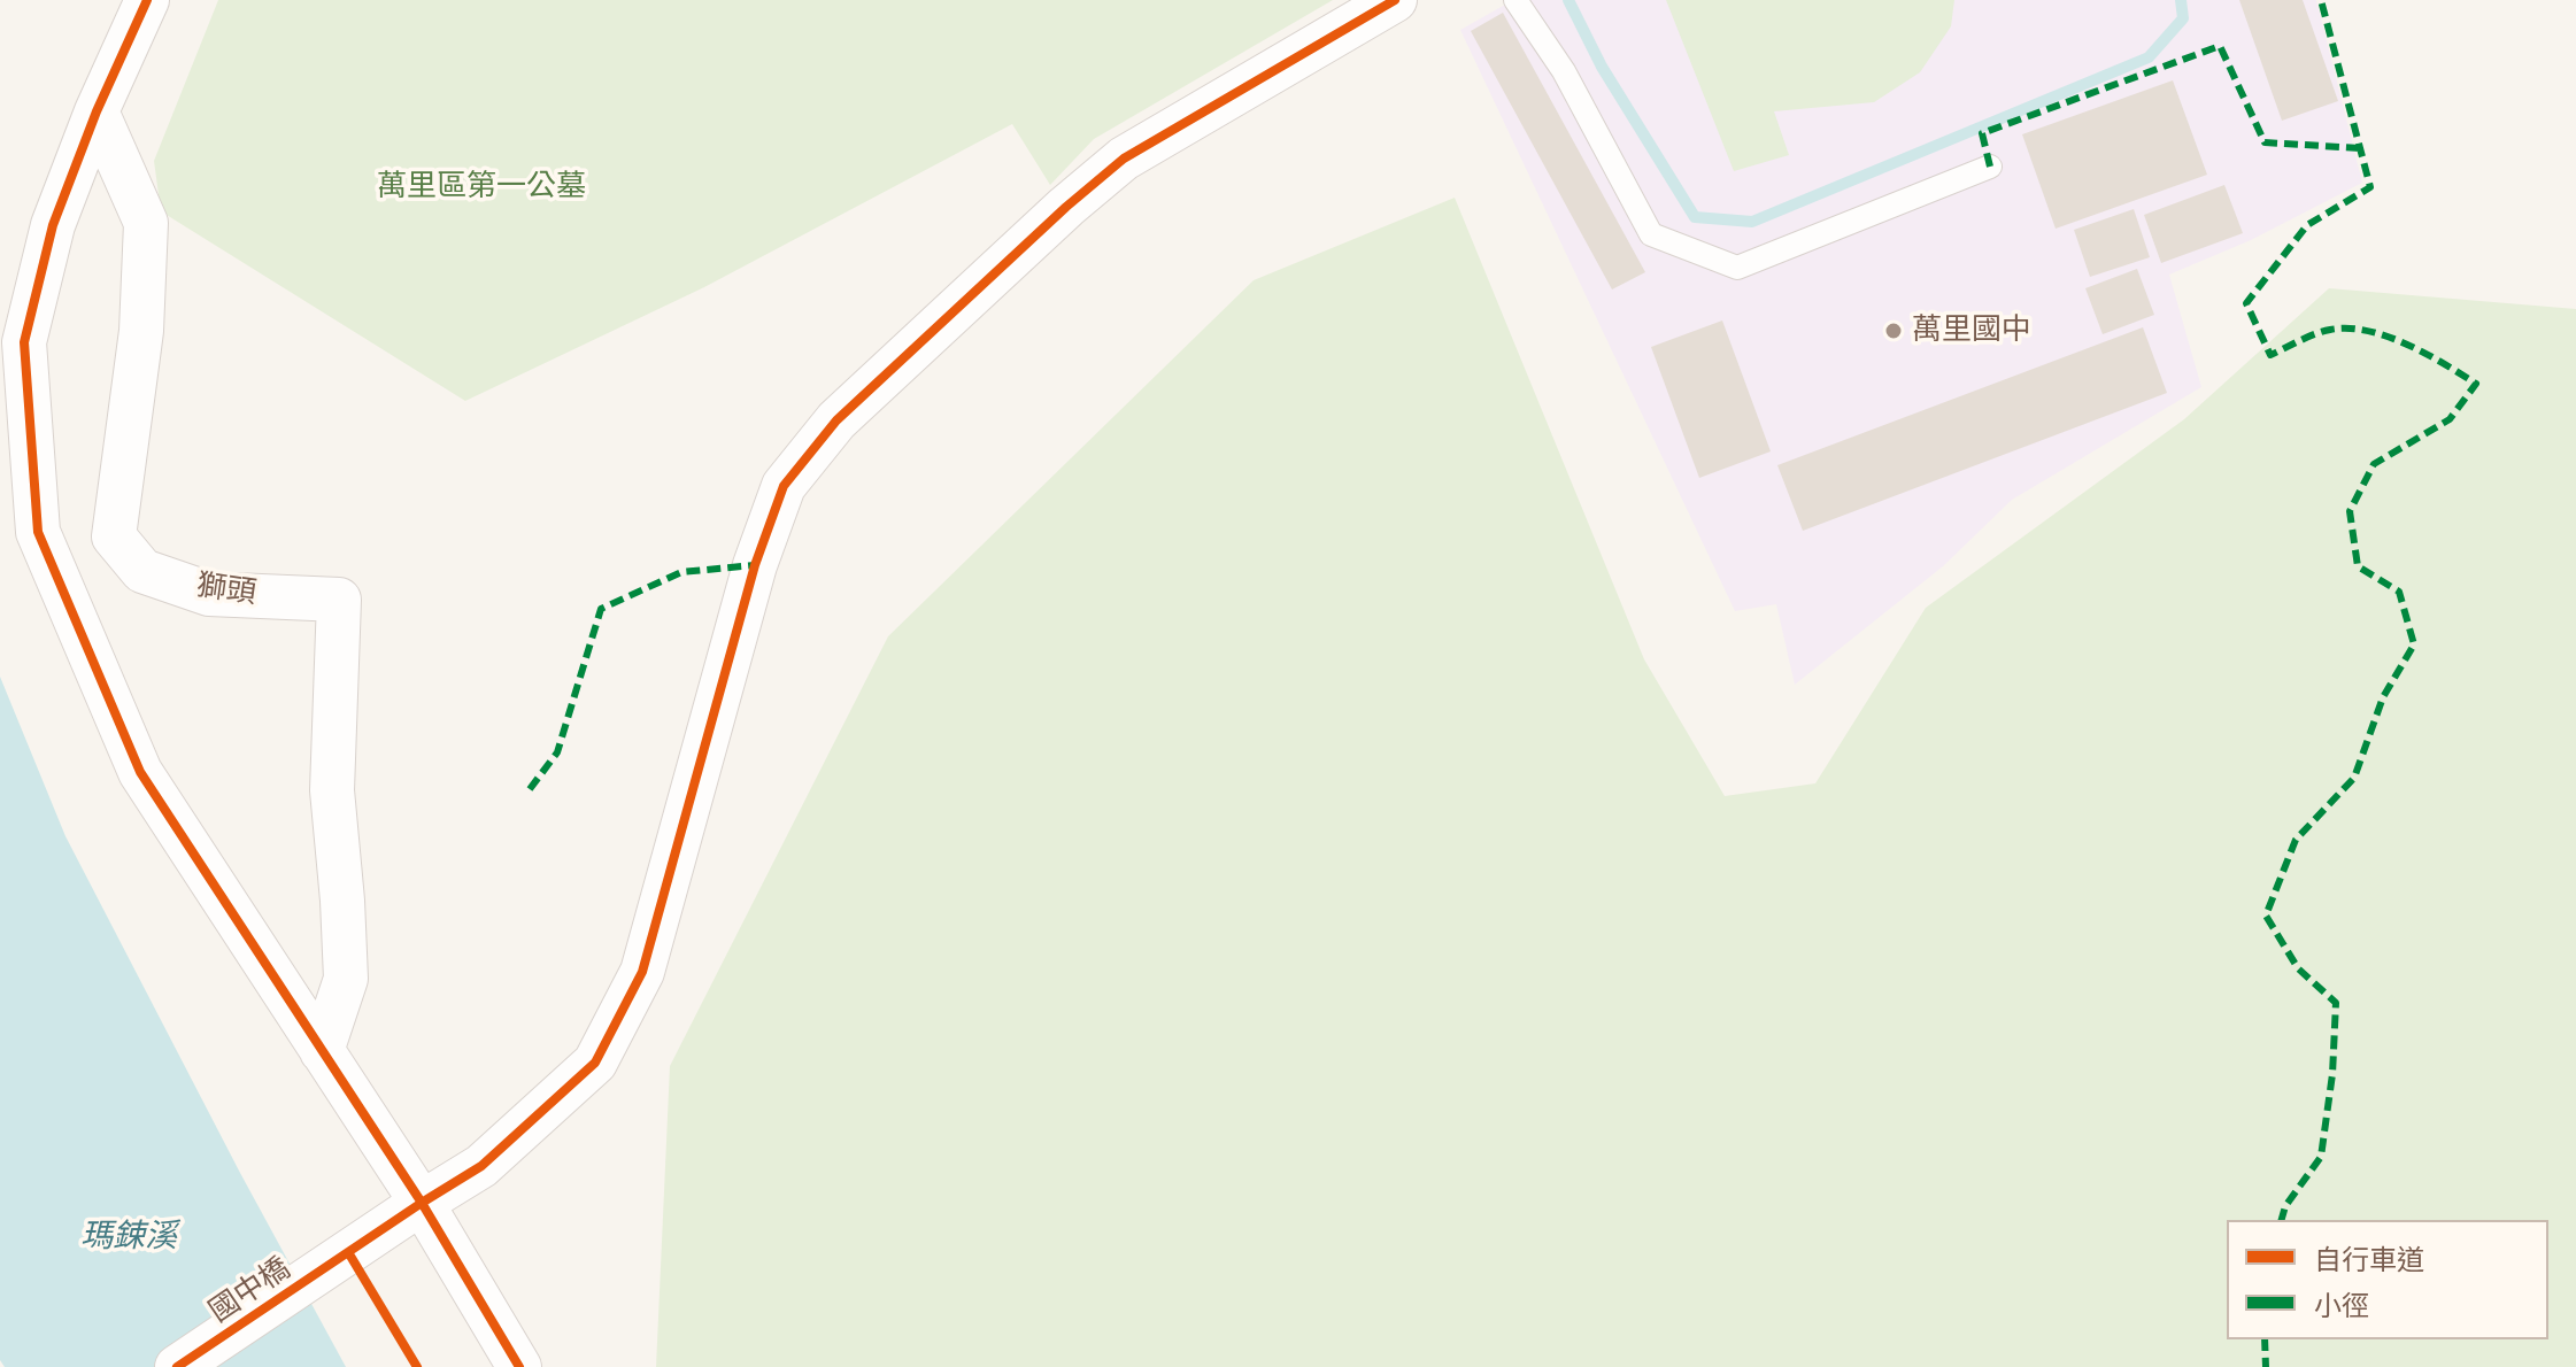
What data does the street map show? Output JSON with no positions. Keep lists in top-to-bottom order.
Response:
{
  "streets": {
    "street": ["獅頭", "國中橋"]
  },
  "water": ["瑪鋉溪"],
  "parks": ["萬里區第一公墓"],
  "places": ["萬里國中"],
  "legend": ["自行車道", "小徑"]
}
